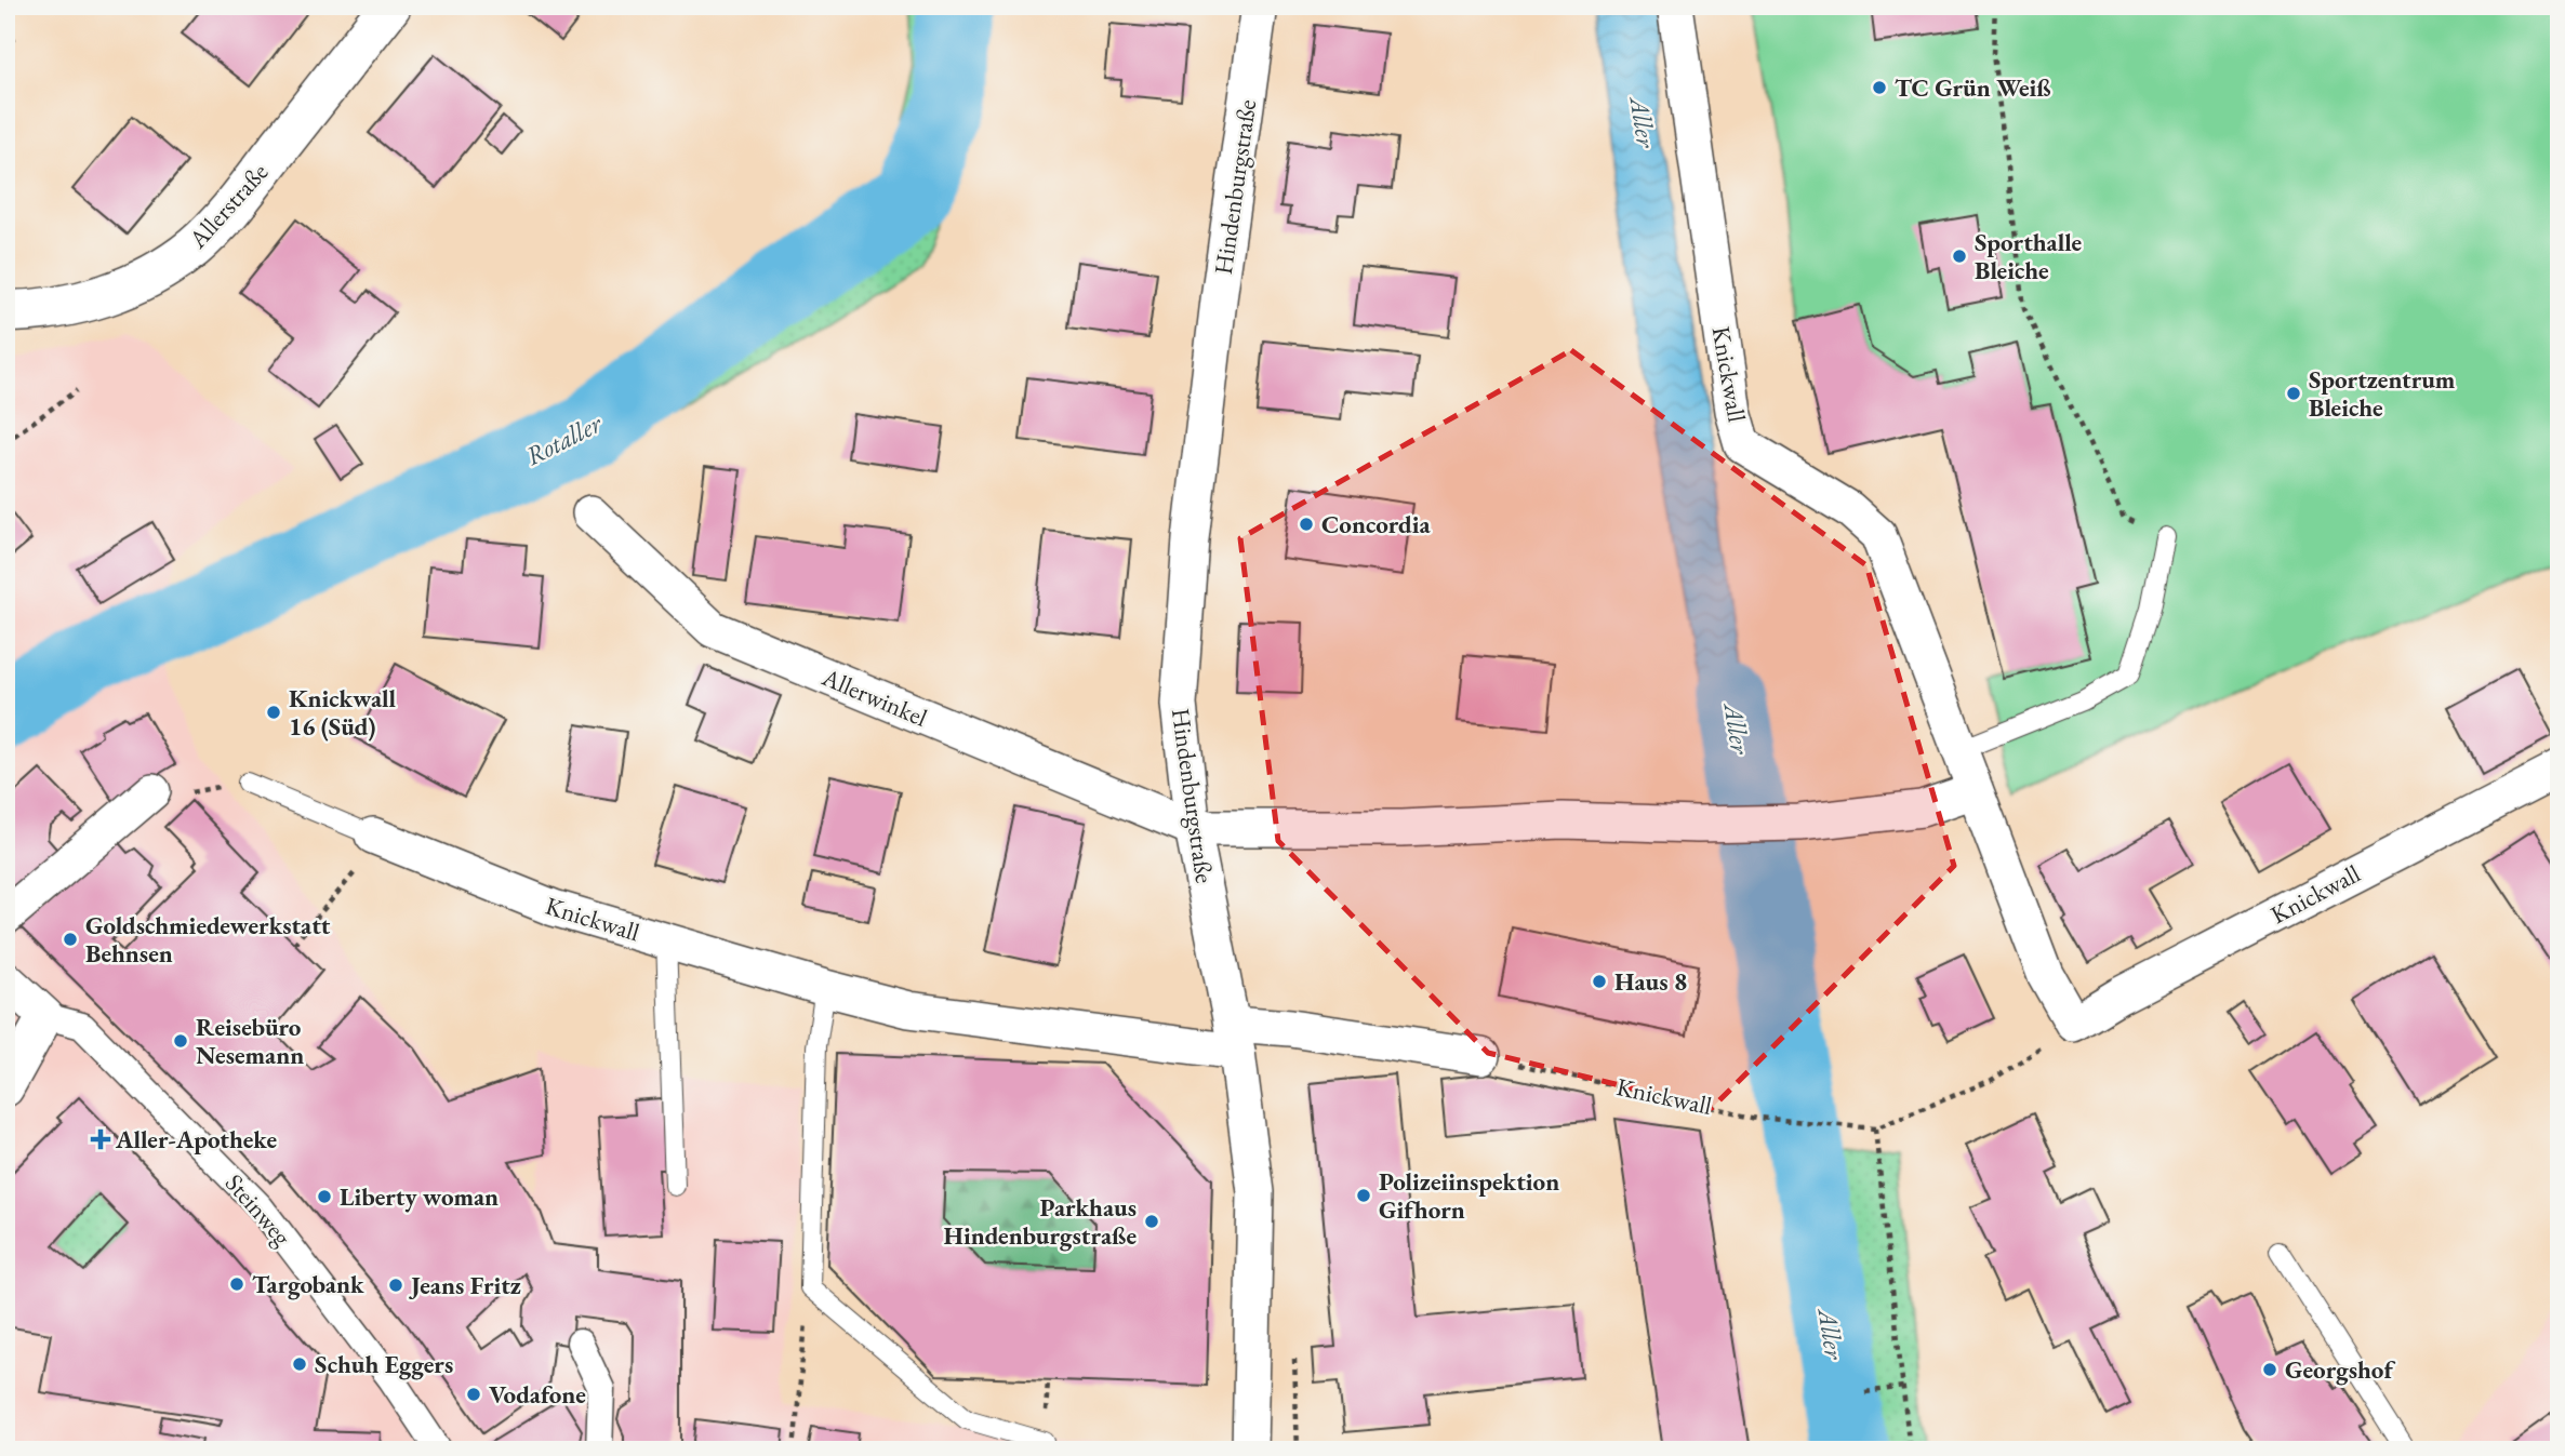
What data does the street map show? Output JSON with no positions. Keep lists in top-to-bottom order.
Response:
{
  "streets": {
    "street": [
      "Hindenburgstraße",
      "Allerstraße",
      "Knickwall",
      "Allerwinkel",
      "Steinweg"
    ]
  },
  "crossings": [
    ["Hindenburgstraße", "Knickwall"],
    ["Hindenburgstraße", "Allerwinkel"]
  ],
  "water": ["Aller", "Rotaller"],
  "places": {
    "other": [
      "TC Grün Weiß",
      "Sporthalle Bleiche",
      "Sportzentrum Bleiche",
      "Concordia",
      "Knickwall 16 (Süd)",
      "Goldschmiedewerkstatt Behnsen",
      "Haus 8",
      "Reisebüro Nesemann",
      "Polizeiinspektion Gifhorn",
      "Liberty woman",
      "Parkhaus Hindenburgstraße",
      "Targobank",
      "Jeans Fritz",
      "Schuh Eggers",
      "Georgshof",
      "Vodafone"
    ],
    "health": ["Aller-Apotheke"]
  }
}
